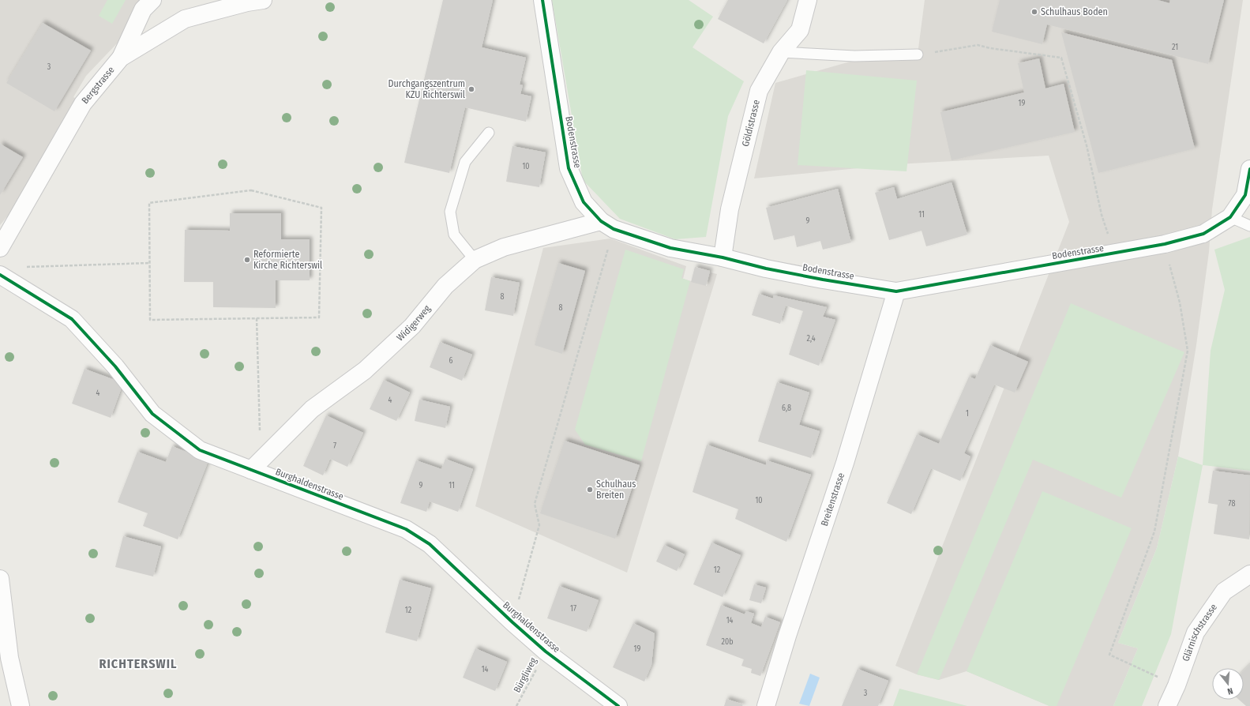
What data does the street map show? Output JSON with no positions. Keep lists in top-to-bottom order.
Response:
{
  "streets": {
    "street": [
      "Bergstrasse",
      "Göldistrasse",
      "Bodenstrasse",
      "Widigerweg",
      "Burghaldenstrasse",
      "Breitenstrasse",
      "Glärnischstrasse"
    ],
    "path": ["Bürgliweg"]
  },
  "crossings": [
    ["Göldistrasse", "Bodenstrasse"],
    ["Bodenstrasse", "Widigerweg"],
    ["Bodenstrasse", "Breitenstrasse"],
    ["Widigerweg", "Burghaldenstrasse"],
    ["Burghaldenstrasse", "Bürgliweg"]
  ],
  "districts": ["RICHTERSWIL"],
  "places": [
    "Schulhaus Boden",
    "Durchgangszentrum KZU Richterswil",
    "Reformierte Kirche Richterswil",
    "Schulhaus Breiten"
  ],
  "house_numbers": [
    "21",
    "3",
    "19",
    "10",
    "11",
    "9",
    "8",
    "8",
    "2,4",
    "6",
    "4",
    "4",
    "6,8",
    "1",
    "7",
    "9",
    "11",
    "10",
    "78",
    "12",
    "17",
    "12",
    "14",
    "20b",
    "19",
    "14",
    "3"
  ],
  "north": "bottom"
}
